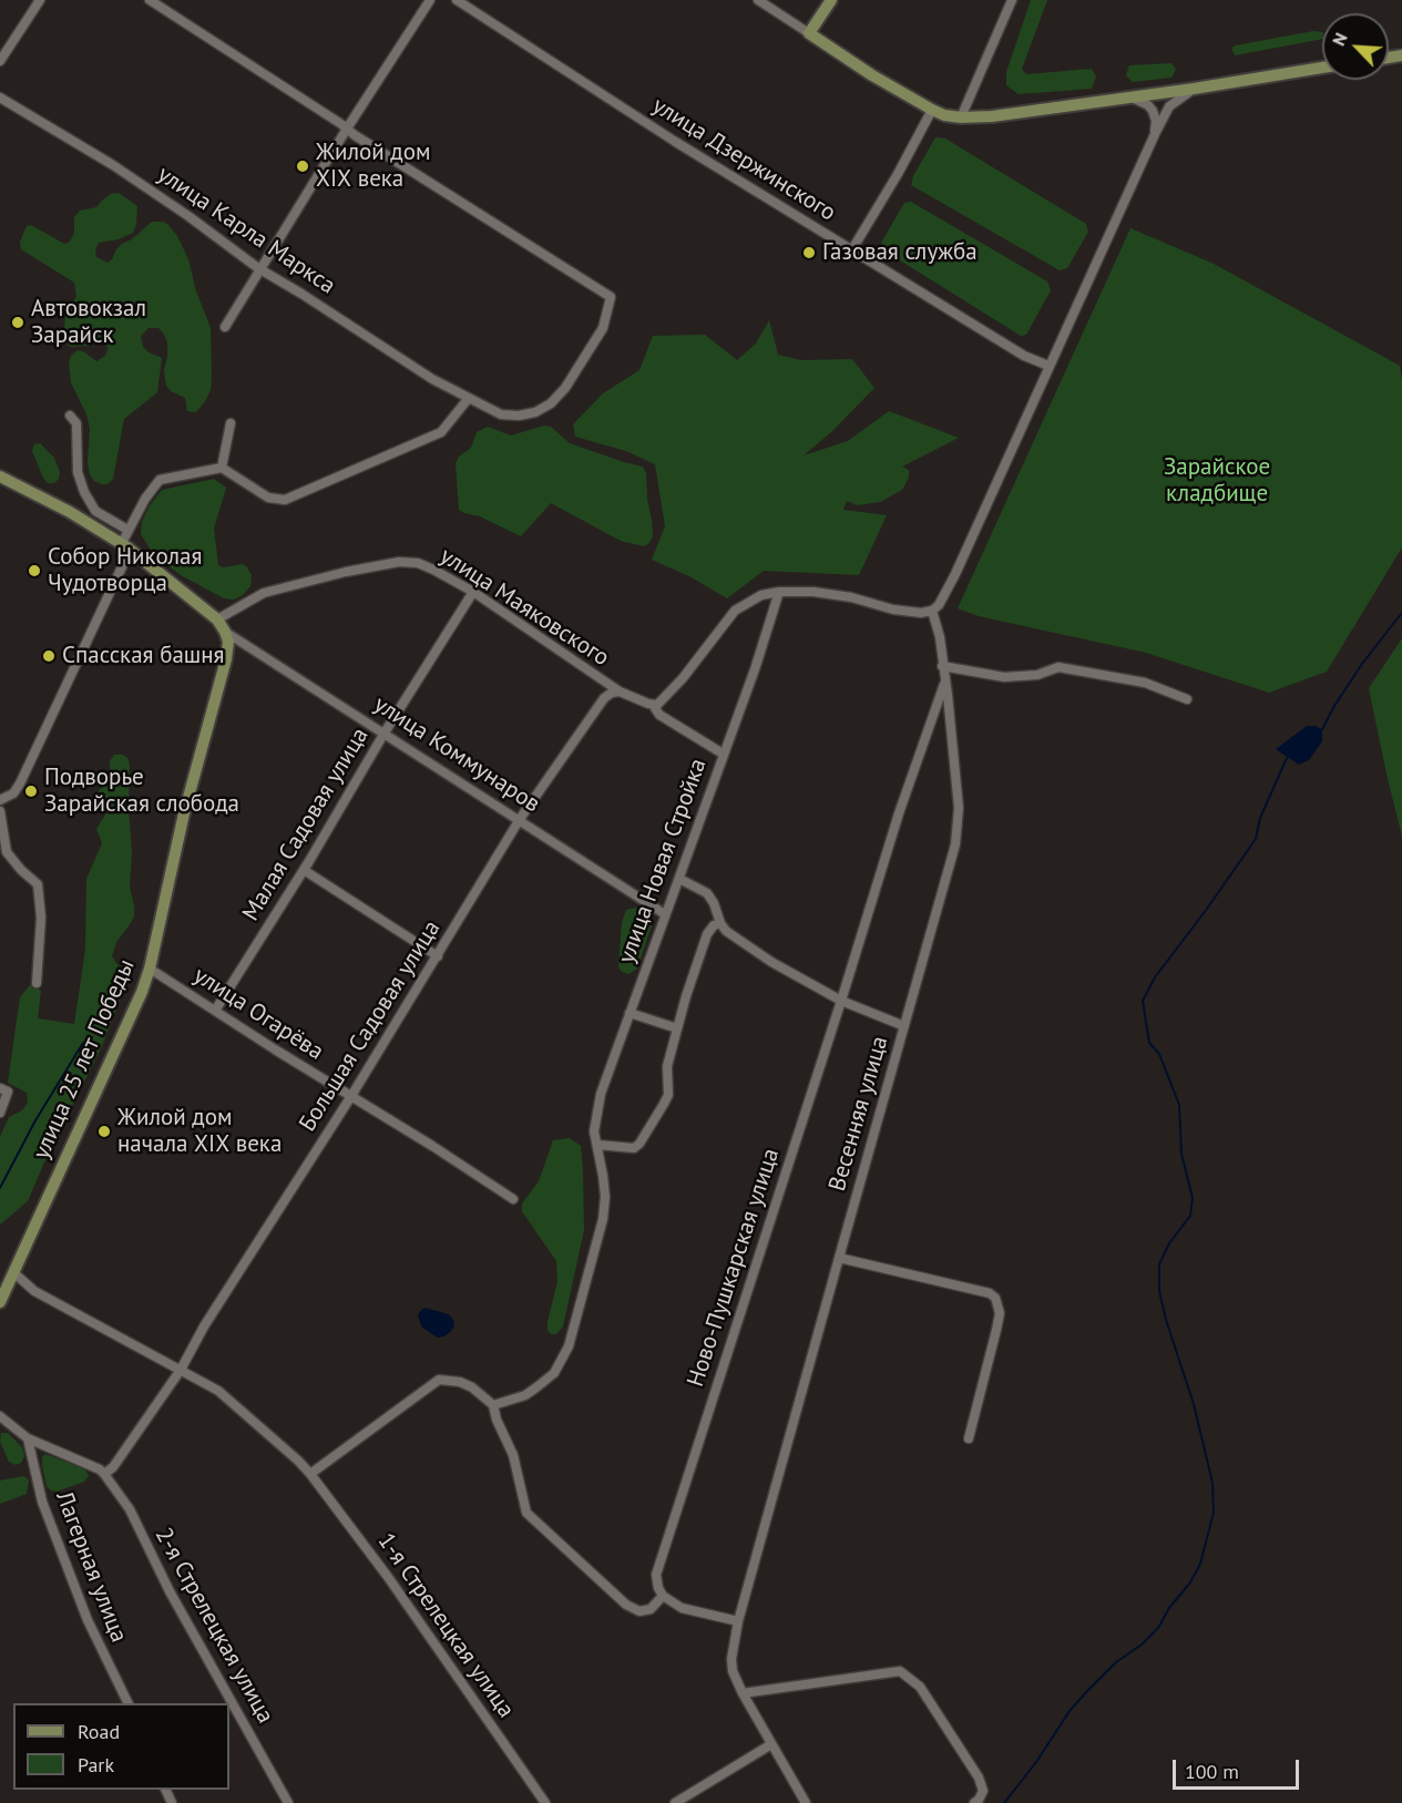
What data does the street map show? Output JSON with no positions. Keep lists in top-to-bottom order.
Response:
{
  "streets": {
    "main road": ["улица 25 лет Победы"],
    "street": [
      "улица Дзержинского",
      "улица Карла Маркса",
      "улица Маяковского",
      "улица Коммунаров",
      "Малая Садовая улица",
      "улица Новая Стройка",
      "улица Огарёва",
      "Большая Садовая улица",
      "Весенняя улица",
      "Ново-Пушкарская улица",
      "Лагерная улица",
      "2-я Стрелецкая улица",
      "1-я Стрелецкая улица"
    ]
  },
  "crossings": [
    ["улица Маяковского", "Малая Садовая улица"],
    ["улица Маяковского", "Большая Садовая улица"],
    ["улица Коммунаров", "Малая Садовая улица"],
    ["улица Коммунаров", "улица Новая Стройка"],
    ["улица Коммунаров", "Большая Садовая улица"],
    ["улица Коммунаров", "улица 25 лет Победы"],
    ["Малая Садовая улица", "улица Огарёва"],
    ["улица Огарёва", "Большая Садовая улица"],
    ["улица Огарёва", "улица 25 лет Победы"],
    ["Большая Садовая улица", "2-я Стрелецкая улица"],
    ["Большая Садовая улица", "1-я Стрелецкая улица"],
    ["улица 25 лет Победы", "1-я Стрелецкая улица"],
    ["Весенняя улица", "Ново-Пушкарская улица"]
  ],
  "parks": ["Зарайское кладбище"],
  "places": [
    "Жилой дом XIX века",
    "Газовая служба",
    "Автовокзал Зарайск",
    "Собор Николая Чудотворца",
    "Спасская башня",
    "Подворье Зарайская слобода",
    "Жилой дом начала XIX века"
  ],
  "legend": ["Road", "Park"],
  "scale_bar": "100 m",
  "north": "top left"
}
